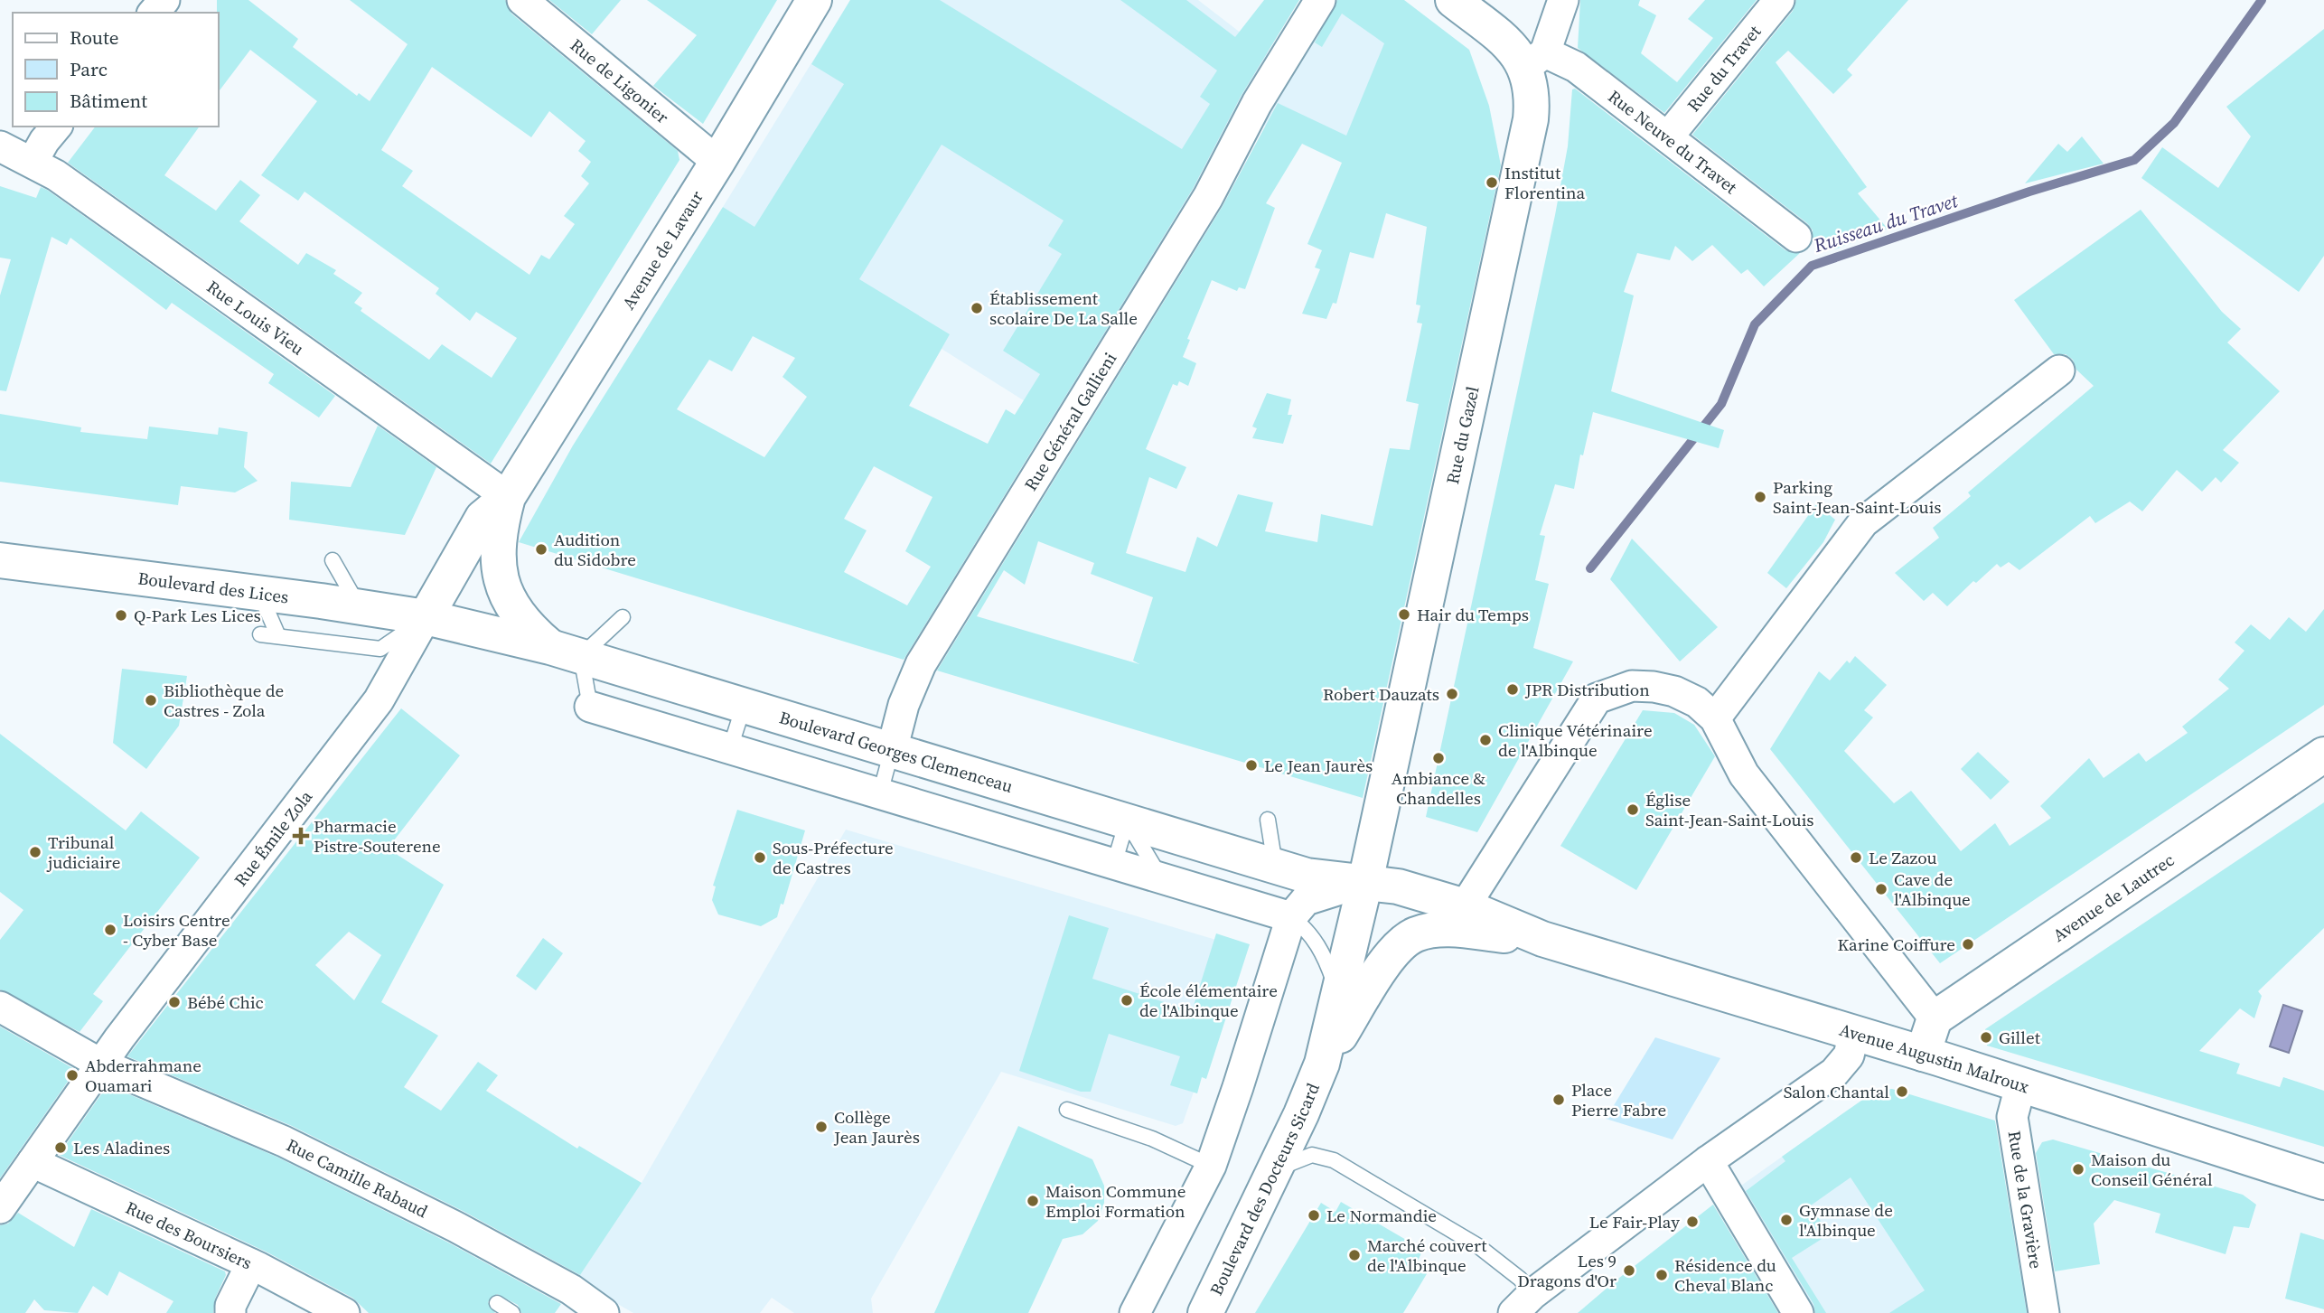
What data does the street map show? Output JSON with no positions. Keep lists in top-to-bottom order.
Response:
{
  "streets": {
    "main road": [
      "Avenue de Lavaur",
      "Rue du Gazel",
      "Boulevard des Lices",
      "Boulevard Georges Clemenceau",
      "Avenue de Lautrec",
      "Avenue Augustin Malroux",
      "Boulevard des Docteurs Sicard"
    ],
    "street": [
      "Rue du Travet",
      "Rue de Ligonier",
      "Rue Neuve du Travet",
      "Rue Louis Vieu",
      "Rue Général Gallieni",
      "Rue Émile Zola",
      "Rue Camille Rabaud",
      "Rue de la Gravière",
      "Rue des Boursiers"
    ]
  },
  "crossings": [
    ["Rue du Travet", "Rue Neuve du Travet"],
    ["Rue de Ligonier", "Avenue de Lavaur"],
    ["Rue Neuve du Travet", "Rue du Gazel"],
    ["Avenue de Lavaur", "Rue Louis Vieu"],
    ["Avenue de Lavaur", "Boulevard des Lices"],
    ["Avenue de Lavaur", "Boulevard Georges Clemenceau"],
    ["Avenue de Lavaur", "Rue Émile Zola"],
    ["Rue Général Gallieni", "Boulevard Georges Clemenceau"],
    ["Rue du Gazel", "Boulevard Georges Clemenceau"],
    ["Rue du Gazel", "Boulevard des Docteurs Sicard"],
    ["Boulevard des Lices", "Boulevard Georges Clemenceau"],
    ["Boulevard des Lices", "Rue Émile Zola"],
    ["Boulevard Georges Clemenceau", "Rue Émile Zola"],
    ["Boulevard Georges Clemenceau", "Avenue Augustin Malroux"],
    ["Boulevard Georges Clemenceau", "Boulevard des Docteurs Sicard"],
    ["Rue Émile Zola", "Rue Camille Rabaud"],
    ["Rue Émile Zola", "Rue des Boursiers"],
    ["Avenue Augustin Malroux", "Boulevard des Docteurs Sicard"],
    ["Avenue Augustin Malroux", "Rue de la Gravière"]
  ],
  "water": ["Ruisseau du Travet"],
  "places": {
    "other": [
      "Institut Florentina",
      "Établissement scolaire De La Salle",
      "Parking Saint-Jean-Saint-Louis",
      "Audition du Sidobre",
      "Hair du Temps",
      "Q-Park Les Lices",
      "JPR Distribution",
      "Robert Dauzats",
      "Bibliothèque de Castres - Zola",
      "Clinique Vétérinaire de l'Albinque",
      "Ambiance & Chandelles",
      "Le Jean Jaurès",
      "Église Saint-Jean-Saint-Louis",
      "Tribunal judiciaire",
      "Sous-Préfecture de Castres",
      "Le Zazou",
      "Cave de l'Albinque",
      "Loisirs Centre - Cyber Base",
      "Karine Coiffure",
      "École élémentaire de l'Albinque",
      "Bébé Chic",
      "Gillet",
      "Abderrahmane Ouamari",
      "Salon Chantal",
      "Place Pierre Fabre",
      "Collège Jean Jaurès",
      "Les Aladines",
      "Maison du Conseil Général",
      "Maison Commune Emploi Formation",
      "Le Normandie",
      "Gymnase de l'Albinque",
      "Le Fair-Play",
      "Marché couvert de l'Albinque",
      "Les 9 Dragons d'Or",
      "Résidence du Cheval Blanc"
    ],
    "health": ["Pharmacie Pistre-Souterene"]
  },
  "legend": ["Route", "Parc", "Bâtiment"]
}
